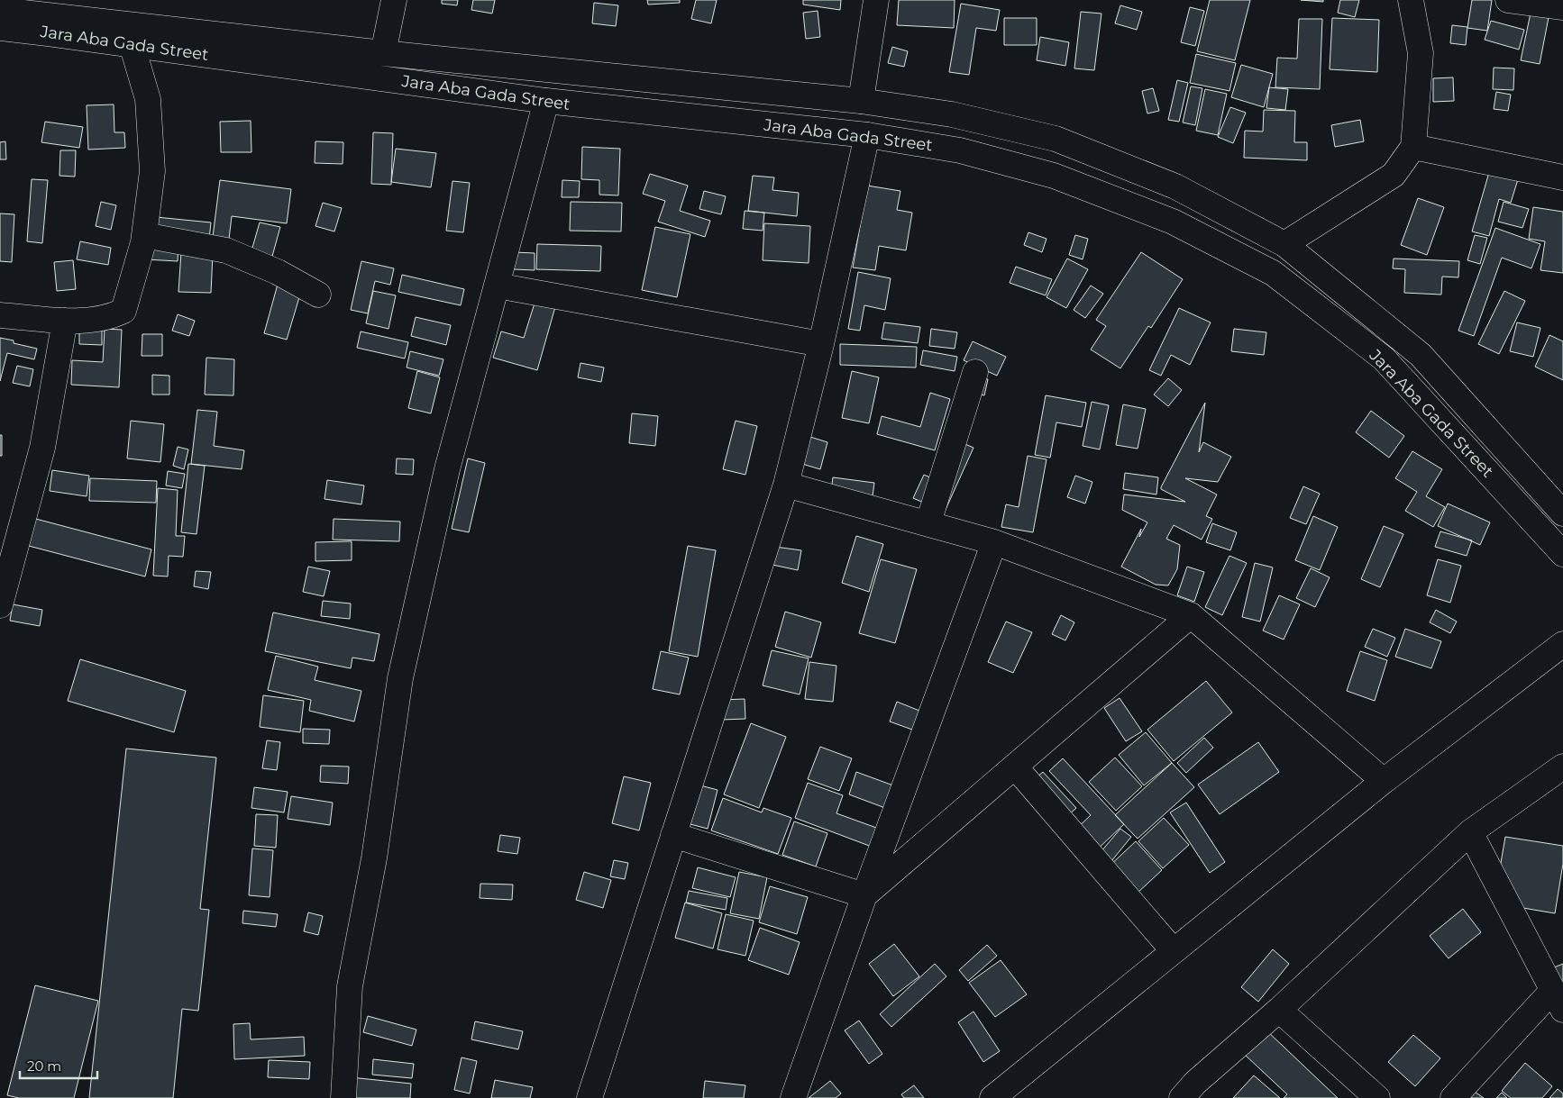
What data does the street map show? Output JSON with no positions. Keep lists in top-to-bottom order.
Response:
{
  "streets": {
    "street": ["Jara Aba Gada Street"]
  },
  "scale_bar": "20 m"
}
